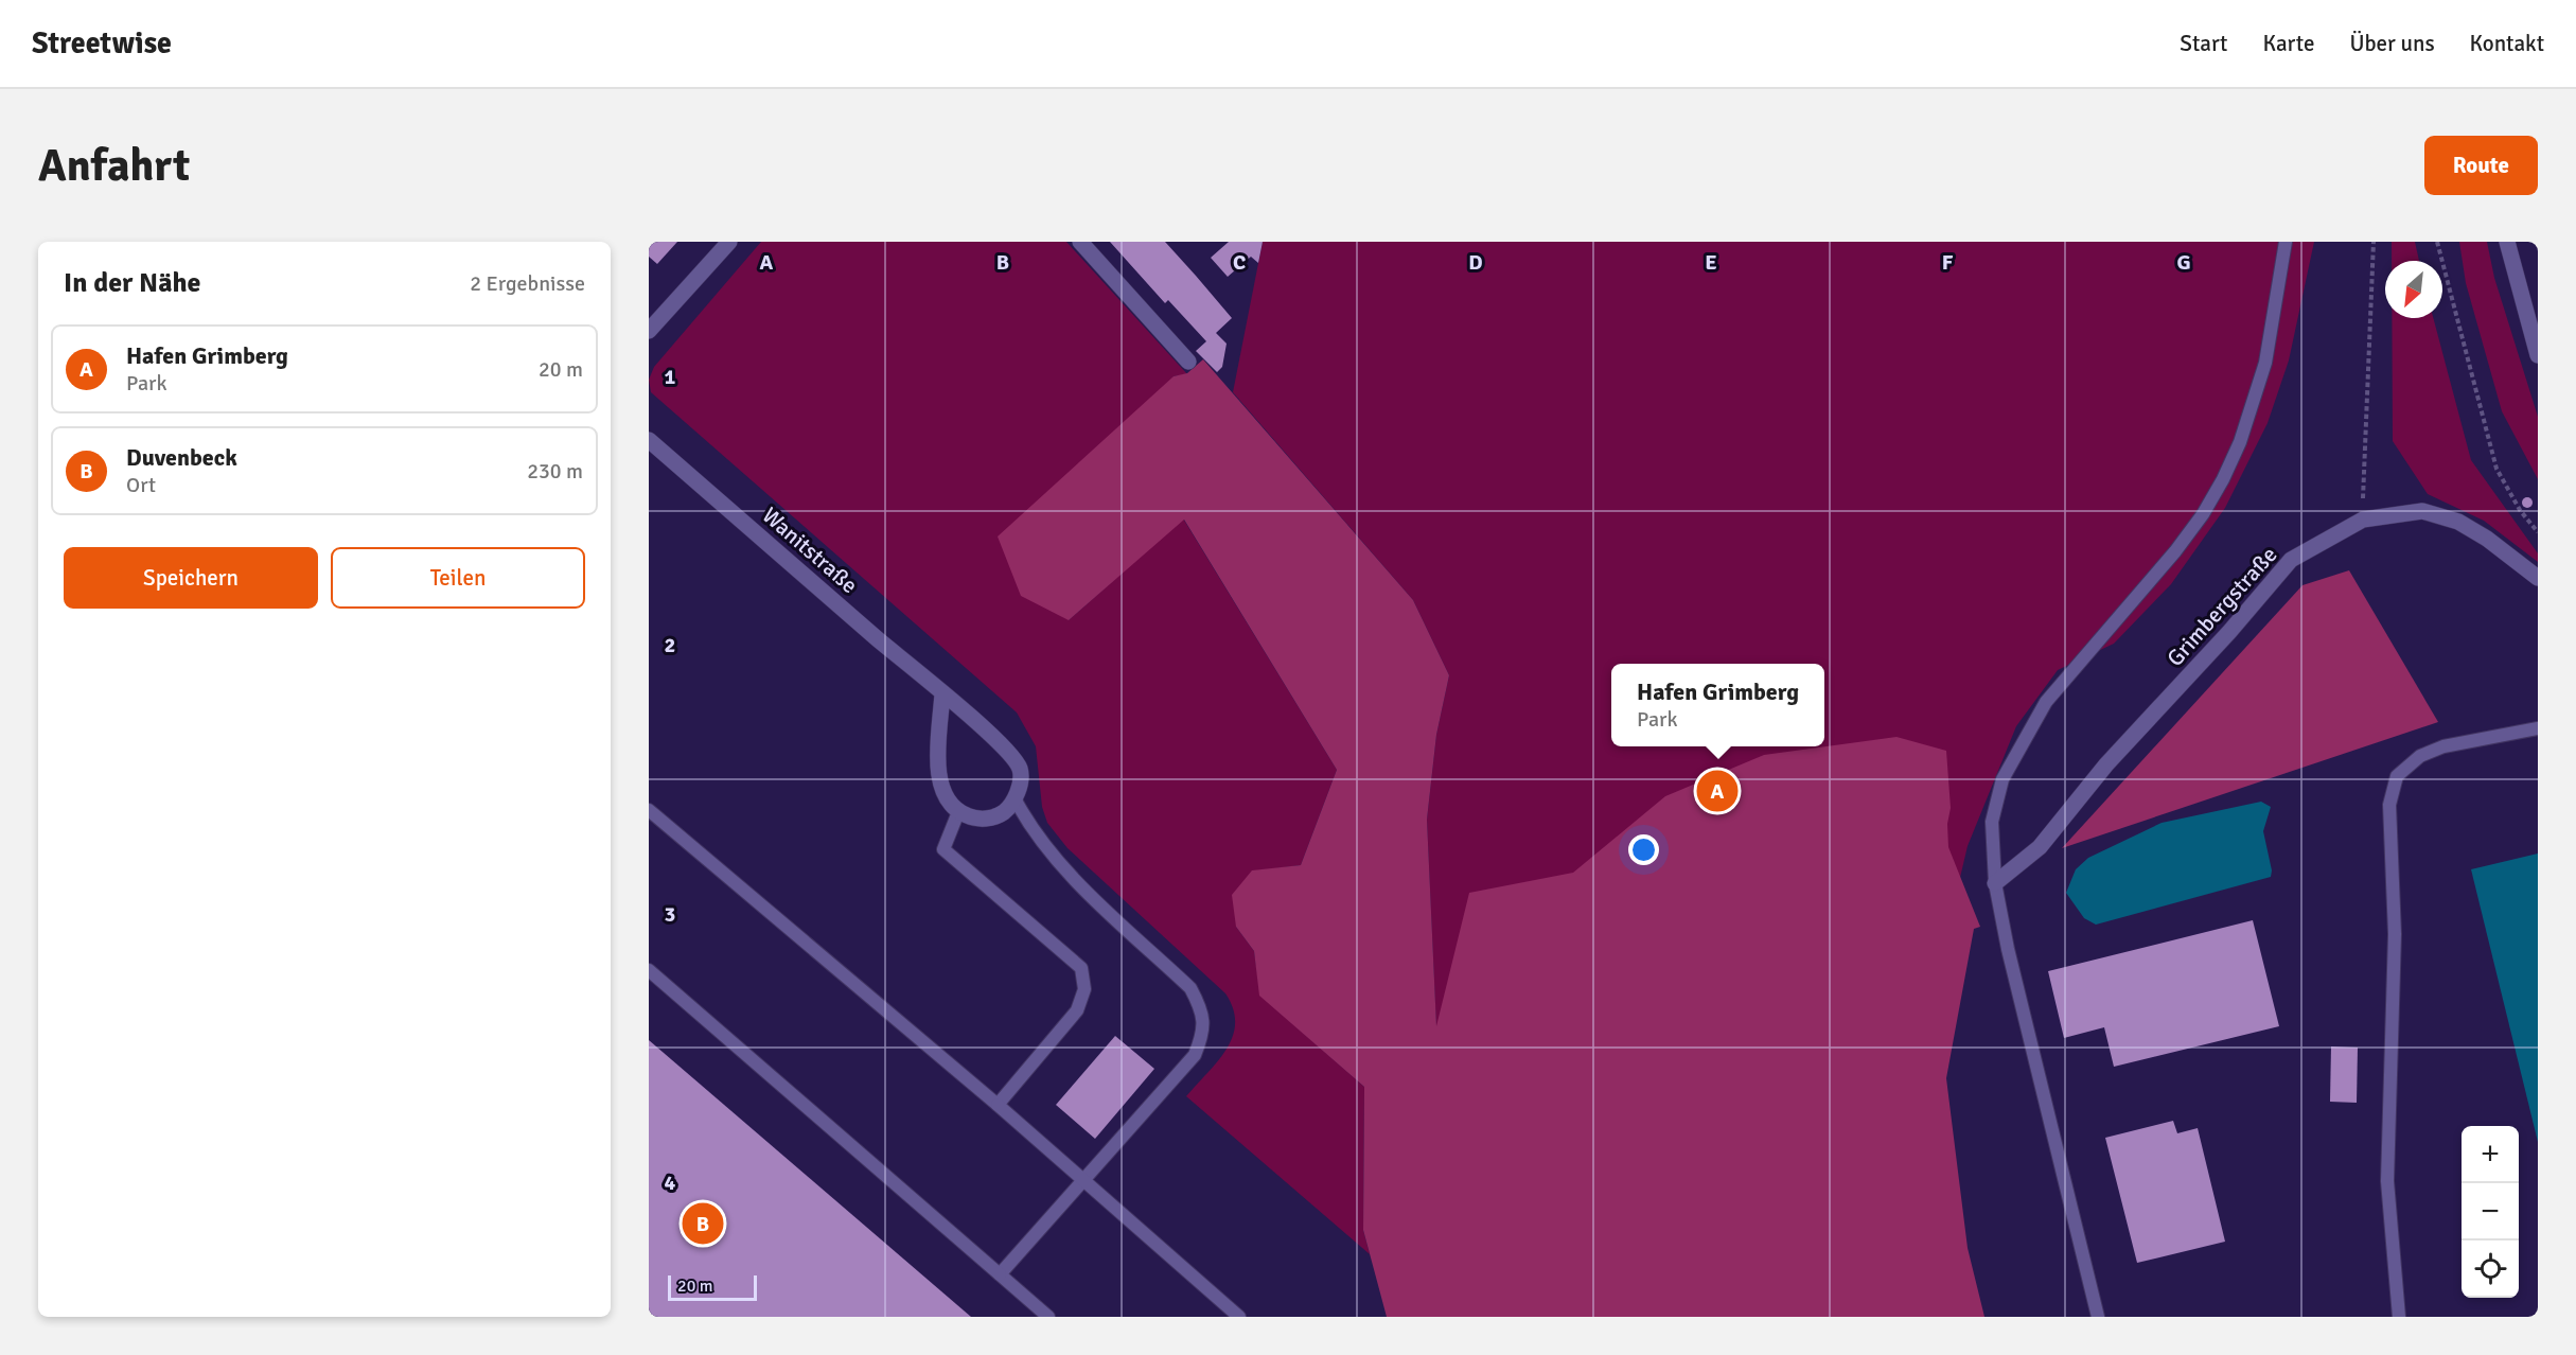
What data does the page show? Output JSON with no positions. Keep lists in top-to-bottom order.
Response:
{
  "streets": {
    "street": ["Wanitstraße", "Grimbergstraße"]
  },
  "scale_bar": "20 m",
  "north": "bottom left",
  "page": {
    "header": "Streetwise",
    "nav": [
      "Start",
      "Karte",
      "Über uns",
      "Kontakt"
    ],
    "buttons": [
      "Route",
      ["Speichern", "Teilen"]
    ],
    "title": "Anfahrt",
    "heading": ["In der Nähe", "2 Ergebnisse"],
    "list": [
      {
        "mark": "A",
        "name": "Hafen Grimberg",
        "note": "Park",
        "value": "20 m"
      },
      {
        "mark": "B",
        "name": "Duvenbeck",
        "note": "Ort",
        "value": "230 m"
      }
    ],
    "popup": ["Hafen Grimberg", "Park"],
    "pins": ["A", "B"],
    "map_buttons": ["+", "−"],
    "scale": "20 m"
  },
  "grid": {
    "columns": [
      "A",
      "B",
      "C",
      "D",
      "E",
      "F",
      "G"
    ],
    "rows": [
      "1",
      "2",
      "3",
      "4"
    ]
  }
}
